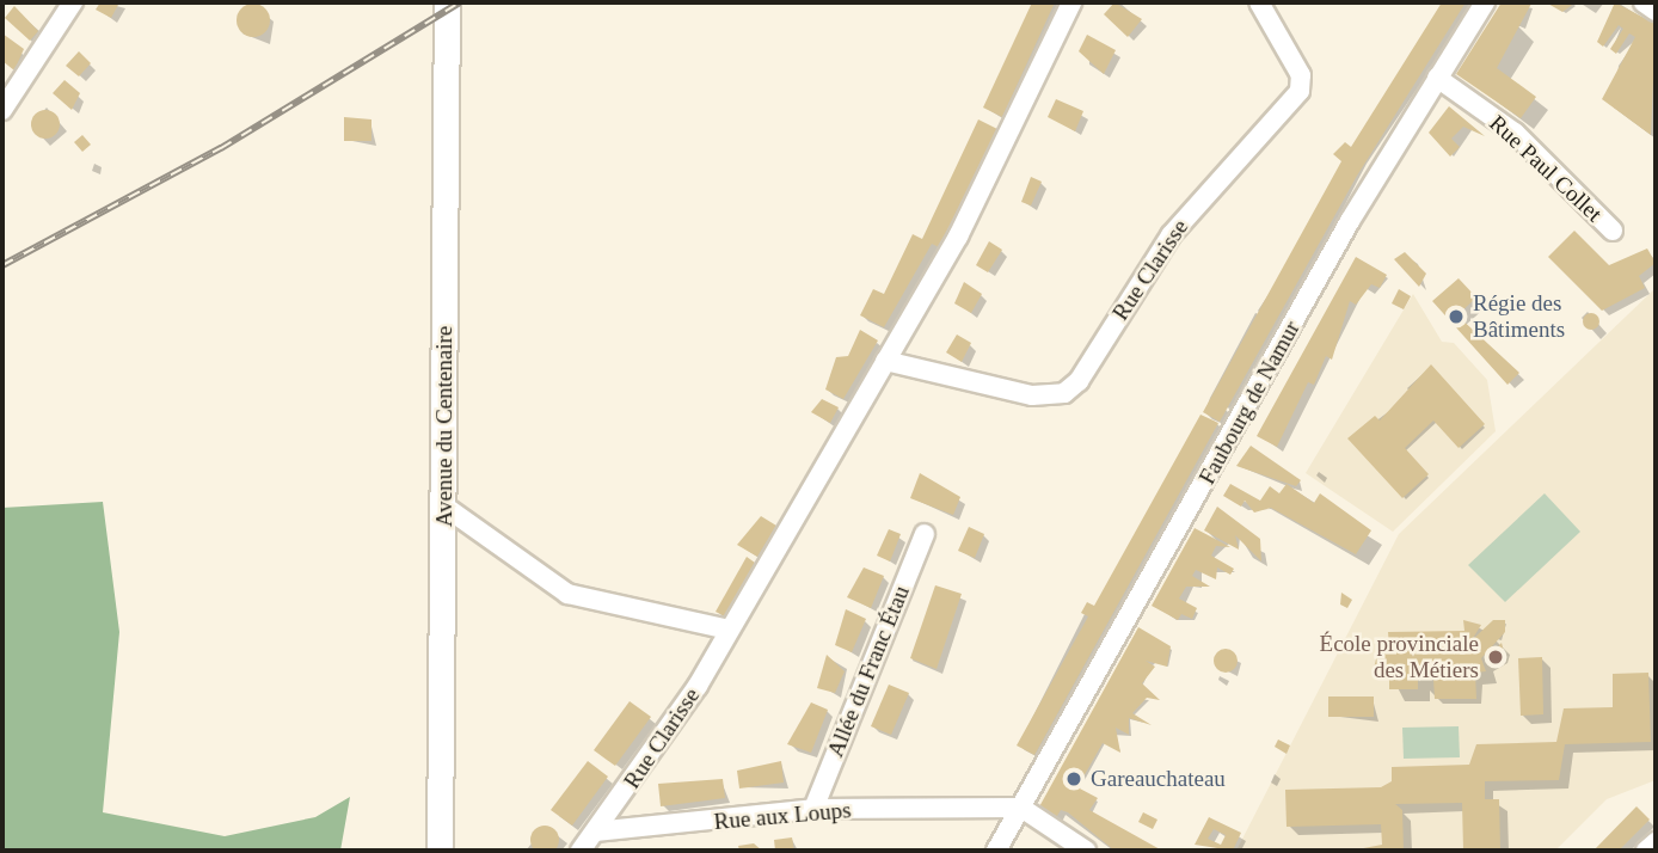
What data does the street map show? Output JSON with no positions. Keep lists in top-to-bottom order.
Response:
{
  "streets": {
    "main road": ["Avenue du Centenaire"],
    "street": [
      "Rue Paul Collet",
      "Rue Clarisse",
      "Faubourg de Namur",
      "Allée du Franc Étau",
      "Rue aux Loups"
    ]
  },
  "crossings": [
    ["Rue Paul Collet", "Faubourg de Namur"],
    ["Rue Clarisse", "Rue aux Loups"],
    ["Faubourg de Namur", "Rue aux Loups"],
    ["Allée du Franc Étau", "Rue aux Loups"]
  ],
  "places": ["Régie des Bâtiments", "École provinciale des Métiers", "Gareauchateau"]
}
